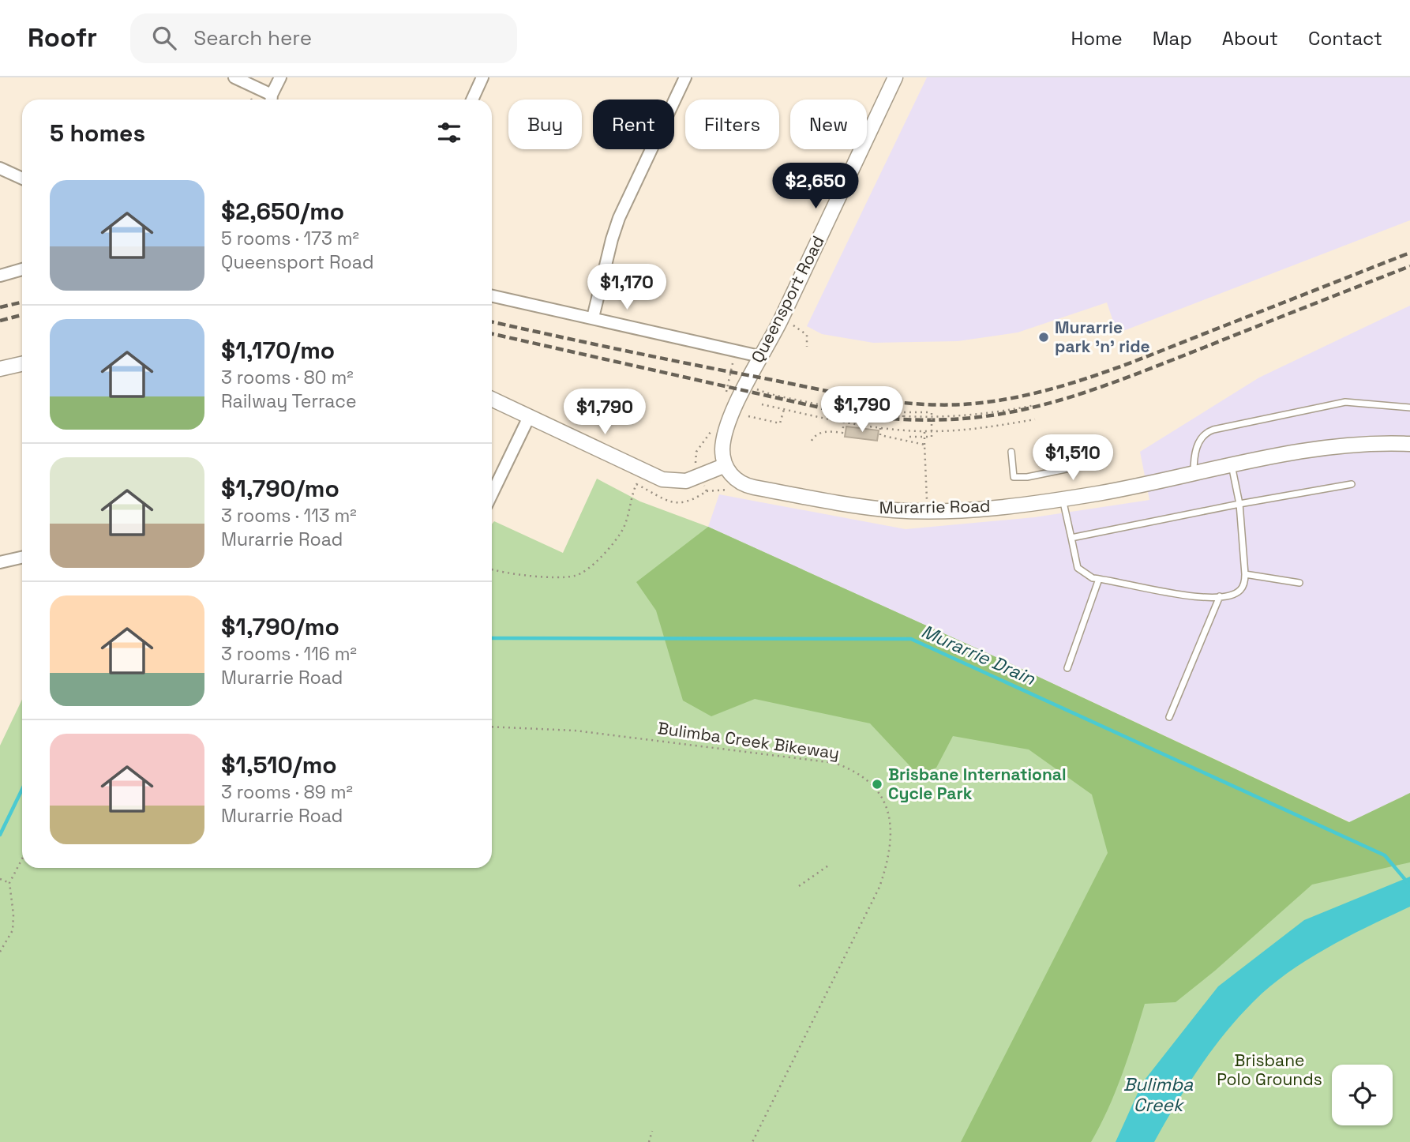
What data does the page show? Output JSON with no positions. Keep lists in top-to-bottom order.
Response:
{
  "streets": {
    "street": ["Queensport Road", "Murarrie Road"],
    "path": ["Bulimba Creek Bikeway"]
  },
  "water": ["Murarrie Drain", "Bulimba Creek"],
  "parks": ["Brisbane Polo Grounds"],
  "places": ["Murarrie park 'n' ride", "Brisbane International Cycle Park"],
  "page": {
    "header": "Roofr",
    "search": "Search here",
    "nav": [
      "Home",
      "Map",
      "About",
      "Contact"
    ],
    "chip": [
      "Buy",
      "Rent",
      "Filters",
      "New"
    ],
    "heading": "5 homes",
    "price": [
      "$2,650",
      "$1,170",
      "$1,790",
      "$1,790",
      "$1,510"
    ],
    "list": [
      {
        "name": "$2,650/mo",
        "note": "5 rooms · 173 m² · Queensport Road"
      },
      {
        "name": "$1,170/mo",
        "note": "3 rooms · 80 m² · Railway Terrace"
      },
      {
        "name": "$1,790/mo",
        "note": "3 rooms · 113 m² · Murarrie Road"
      },
      {
        "name": "$1,790/mo",
        "note": "3 rooms · 116 m² · Murarrie Road"
      },
      {
        "name": "$1,510/mo",
        "note": "3 rooms · 89 m² · Murarrie Road"
      }
    ]
  }
}
